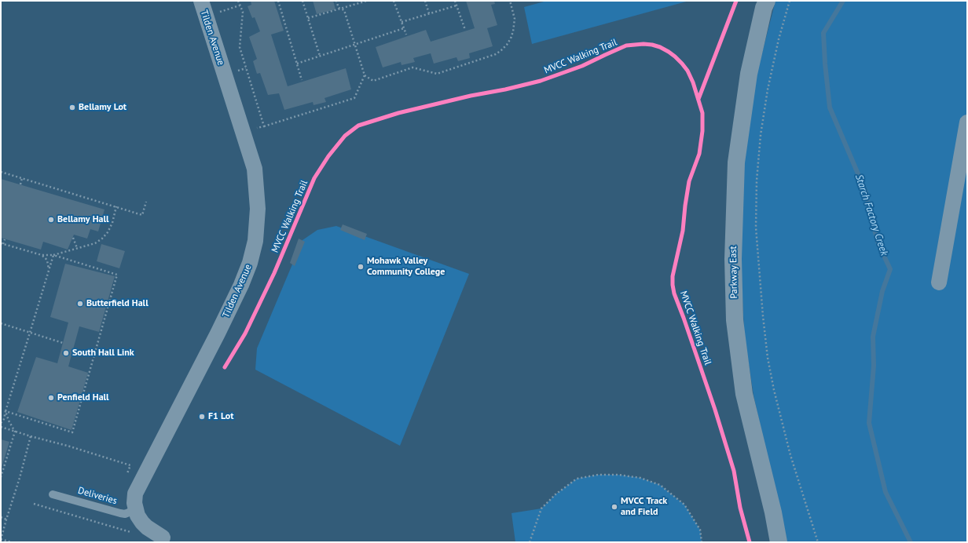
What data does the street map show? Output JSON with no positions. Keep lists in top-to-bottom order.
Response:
{
  "streets": {
    "street": ["Tilden Avenue", "Parkway East"],
    "lane": ["Deliveries"],
    "cycle path": ["MVCC Walking Trail"]
  },
  "crossings": [
    ["Tilden Avenue", "Deliveries"]
  ],
  "water": ["Starch Factory Creek"],
  "places": [
    "Bellamy Lot",
    "Bellamy Hall",
    "Mohawk Valley Community College",
    "Butterfield Hall",
    "South Hall Link",
    "Penfield Hall",
    "F1 Lot",
    "MVCC Track and Field"
  ]
}
